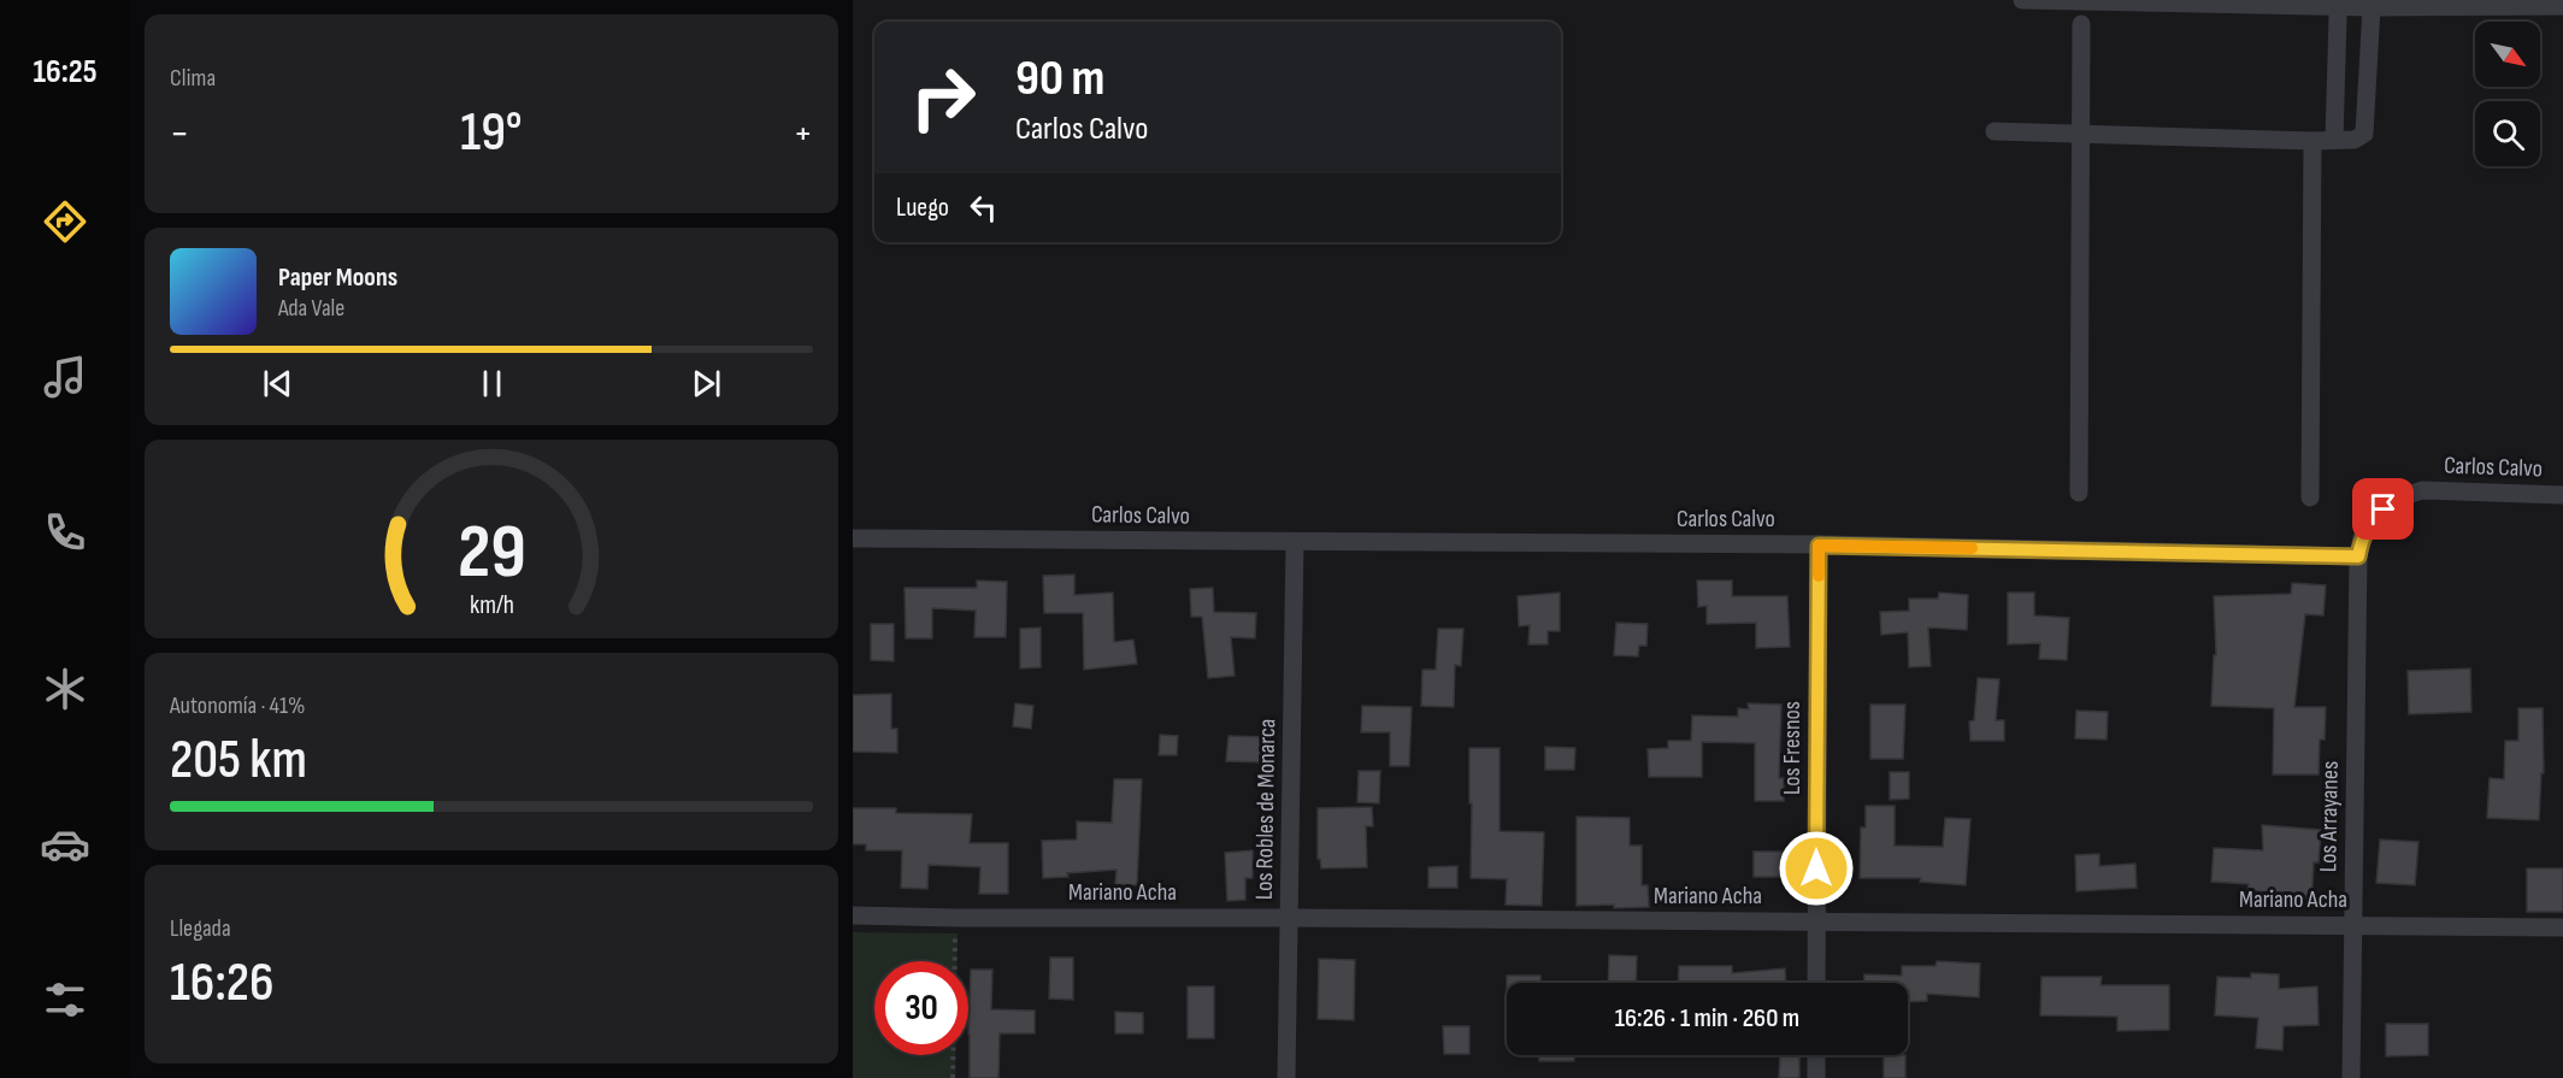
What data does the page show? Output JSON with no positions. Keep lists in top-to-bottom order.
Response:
{
  "streets": {
    "street": [
      "Carlos Calvo",
      "Los Fresnos",
      "Los Robles de Monarca",
      "Los Arrayanes",
      "Mariano Acha"
    ]
  },
  "crossings": [
    ["Carlos Calvo", "Los Fresnos"],
    ["Carlos Calvo", "Los Robles de Monarca"],
    ["Carlos Calvo", "Los Arrayanes"],
    ["Los Fresnos", "Mariano Acha"],
    ["Los Robles de Monarca", "Mariano Acha"],
    ["Los Arrayanes", "Mariano Acha"]
  ],
  "north": "bottom right",
  "page": {
    "tabs": "16:25",
    "tile": [
      "Clima",
      ["Autonomía · 41%", "205 km"],
      ["Llegada", "16:26"]
    ],
    "turn": ["90 m", "Carlos Calvo"],
    "heat": ["−", "19°", "+"],
    "then": "Luego",
    "song": ["Paper Moons", "Ada Vale"],
    "limit": "30",
    "trip": "16:26 · 1 min · 260 m",
    "gauge": ["29", "km/h"]
  }
}
